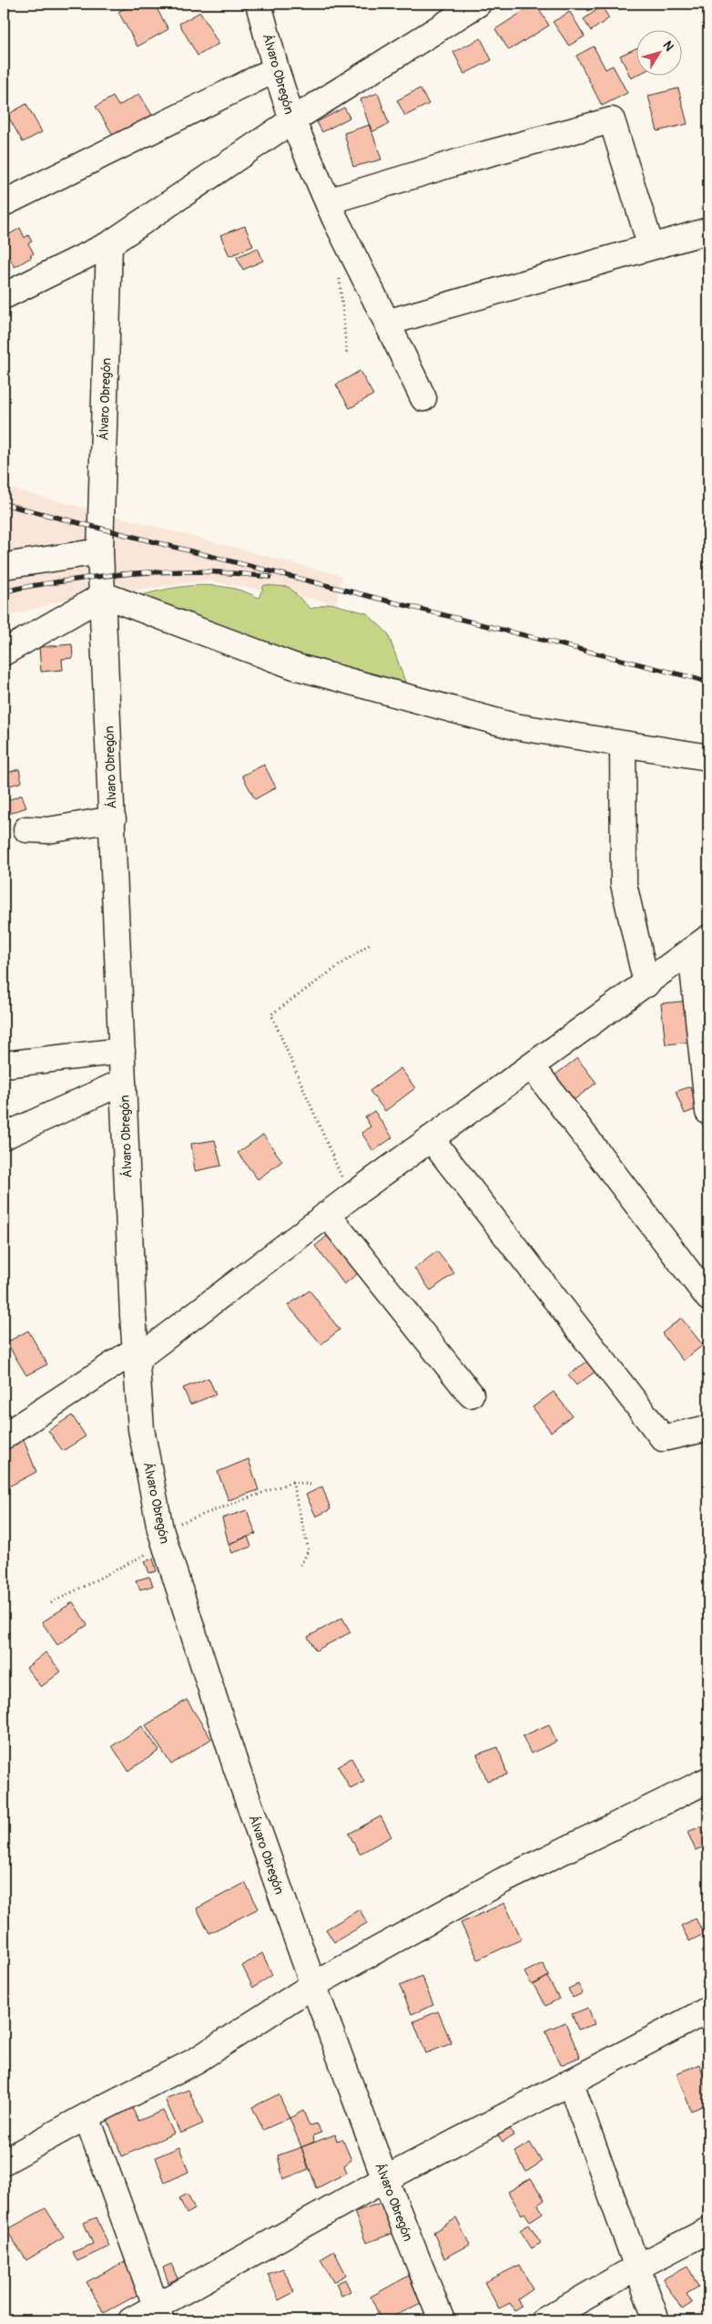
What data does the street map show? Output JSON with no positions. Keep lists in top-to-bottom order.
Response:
{
  "streets": {
    "street": ["Álvaro Obregón"]
  },
  "north": "top right"
}
